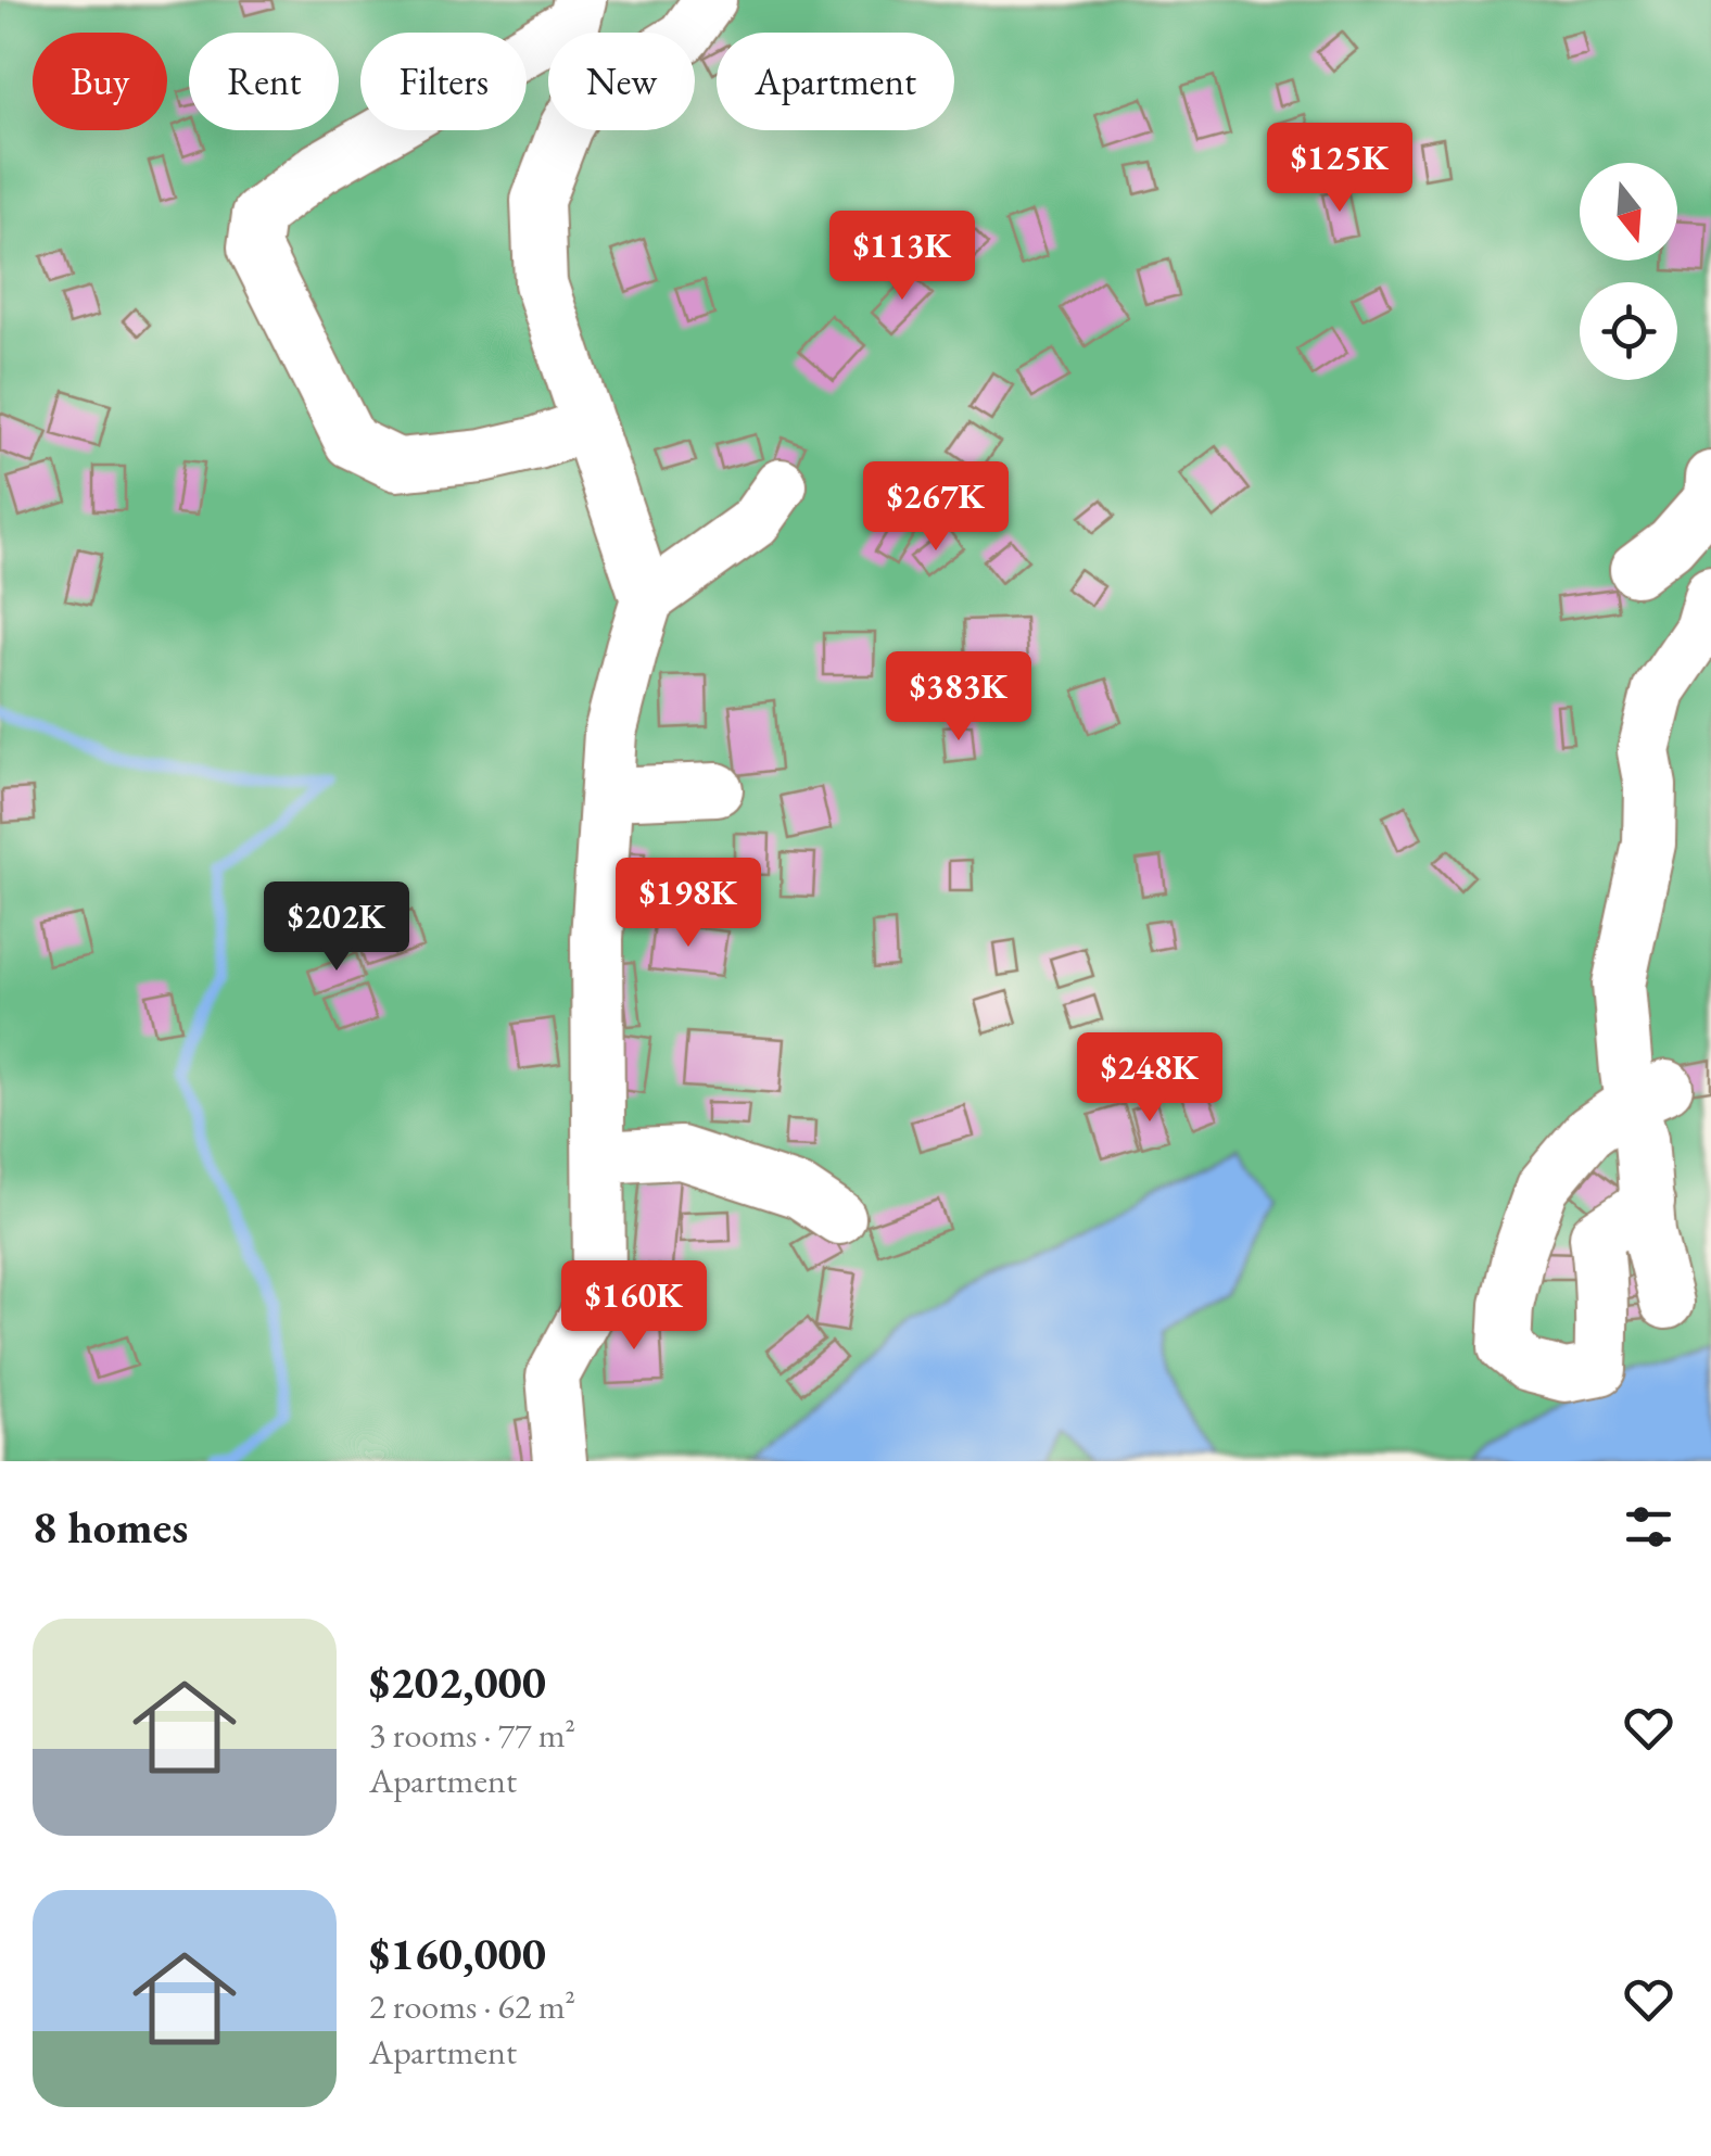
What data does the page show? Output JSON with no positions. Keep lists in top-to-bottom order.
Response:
{
  "north": "bottom",
  "page": {
    "chip": [
      "Buy",
      "Rent",
      "Filters",
      "New",
      "Apartment"
    ],
    "price": [
      "$125K",
      "$113K",
      "$267K",
      "$383K",
      "$198K",
      "$202K",
      "$248K",
      "$160K"
    ],
    "heading": "8 homes",
    "list": [
      {
        "name": "$202,000",
        "note": "3 rooms · 77 m² · Apartment"
      },
      {
        "name": "$160,000",
        "note": "2 rooms · 62 m² · Apartment"
      }
    ]
  }
}
